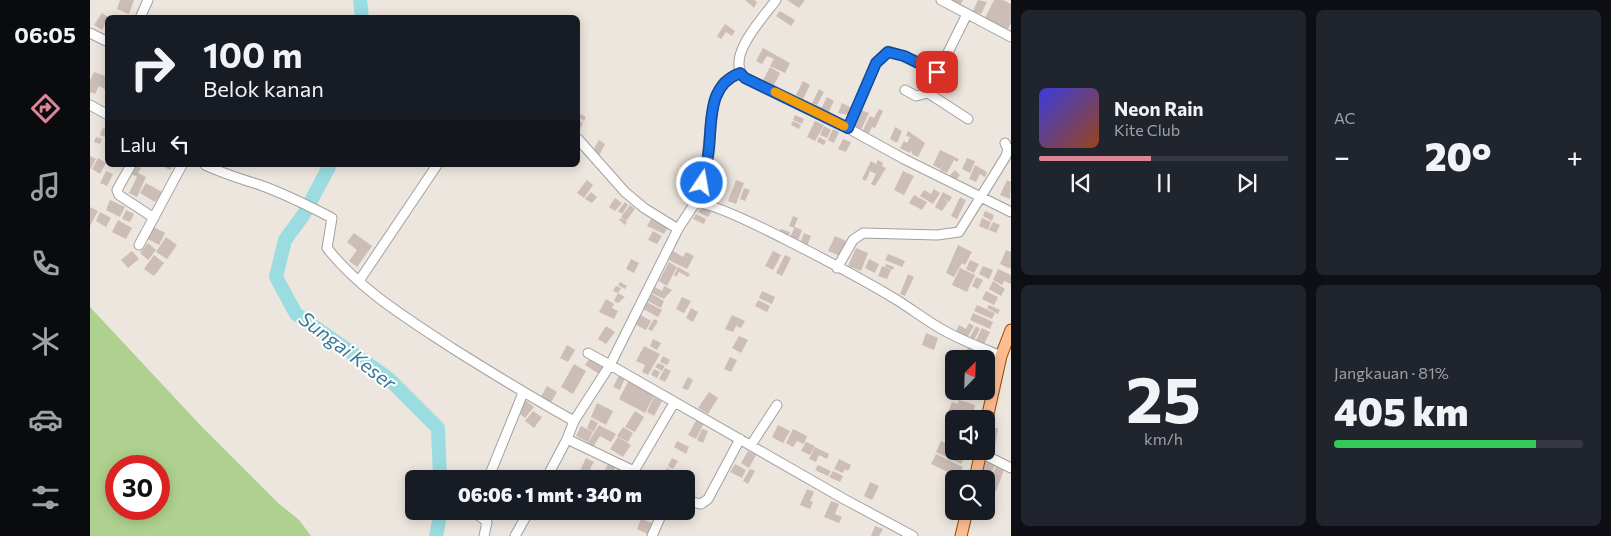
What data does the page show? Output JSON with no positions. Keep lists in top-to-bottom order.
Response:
{
  "water": ["Sungai Keser"],
  "north": "top right",
  "page": {
    "tabs": "06:05",
    "tile": [
      "AC",
      ["25", "km/h"],
      ["Jangkauan · 81%", "405 km"]
    ],
    "turn": ["100 m", "Belok kanan"],
    "song": ["Neon Rain", "Kite Club"],
    "then": "Lalu",
    "heat": ["−", "20°", "+"],
    "limit": "30",
    "trip": "06:06 · 1 mnt · 340 m"
  }
}
